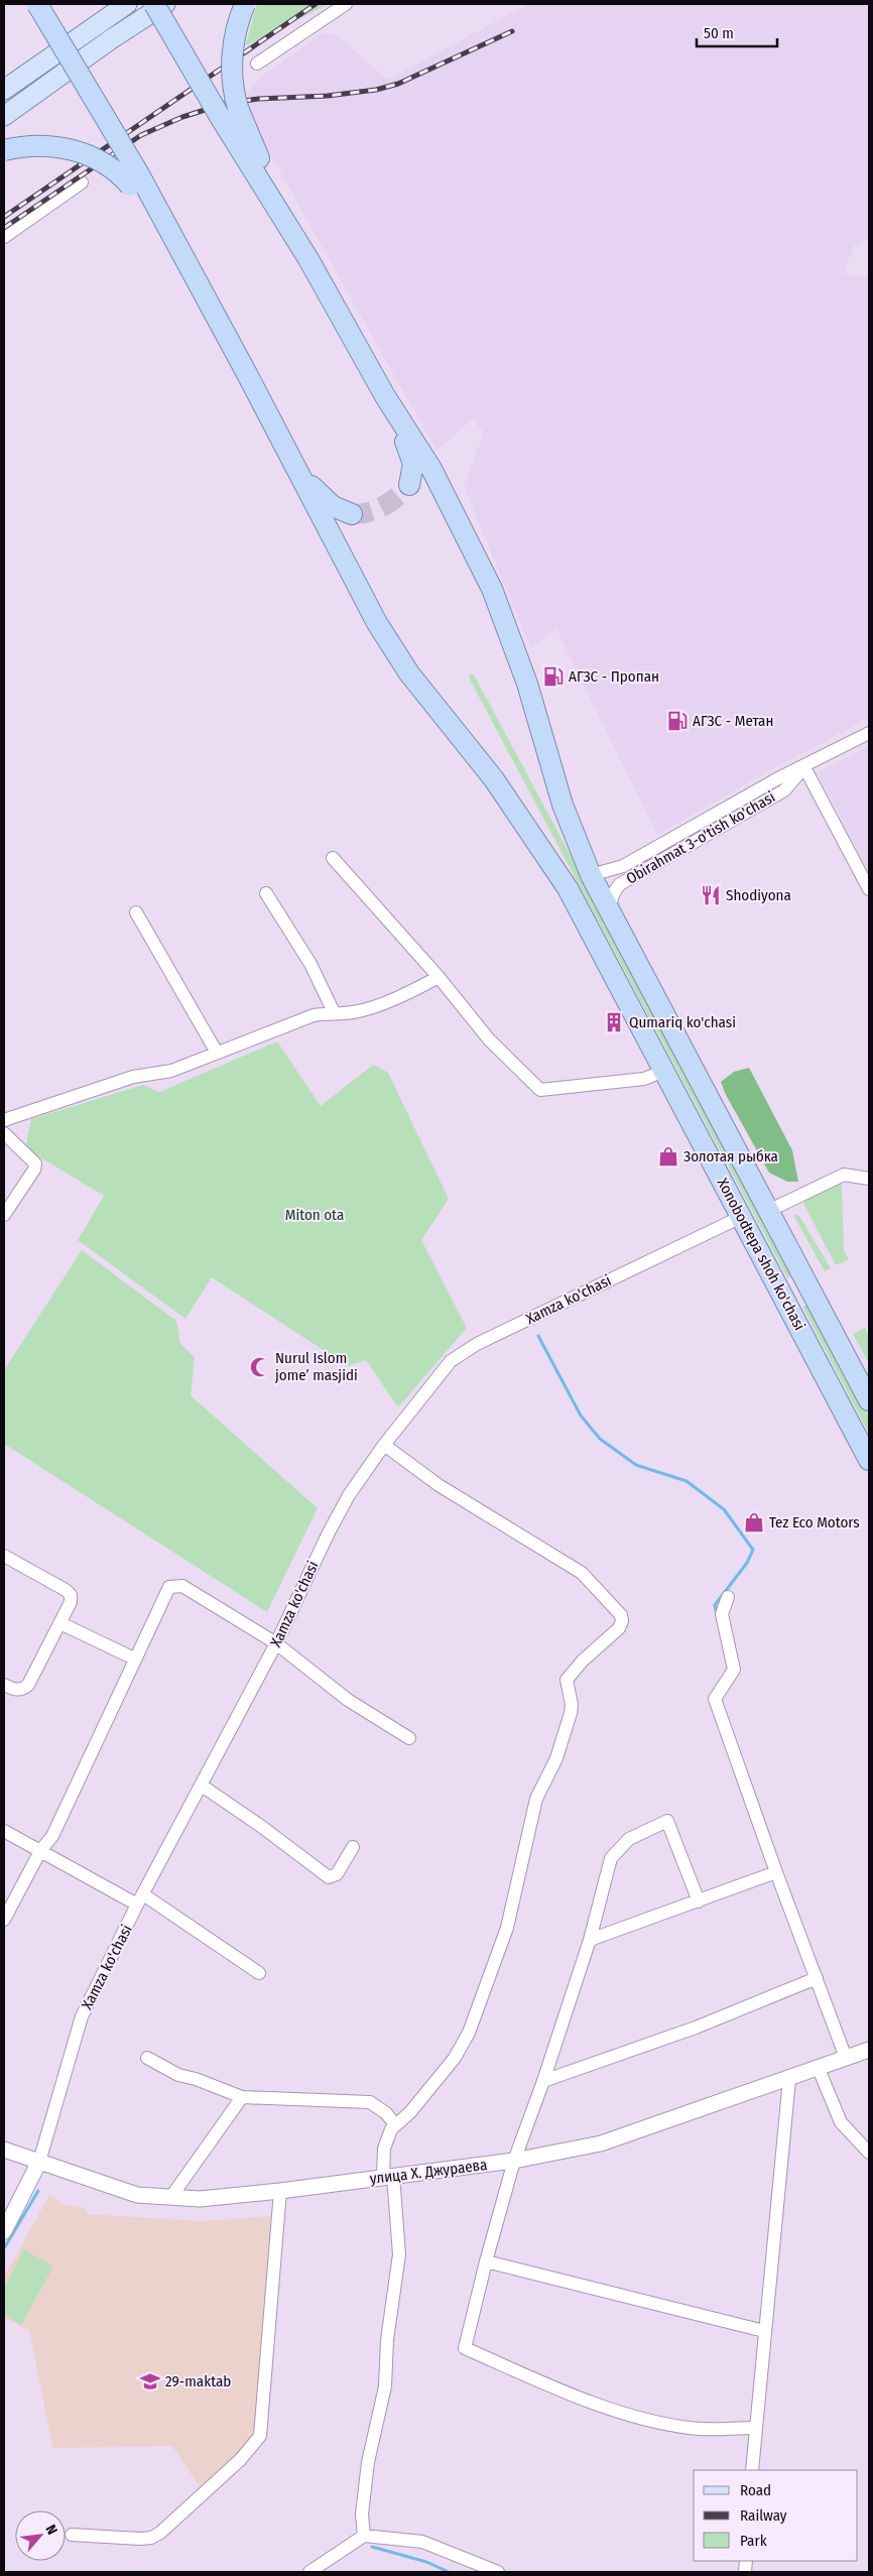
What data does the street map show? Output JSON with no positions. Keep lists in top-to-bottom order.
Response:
{
  "streets": {
    "highway": ["Xonobodtepa shoh ko'chasi"],
    "street": ["Obirahmat 3-o'tish ko'chasi", "Xamza ko'chasi", "улица Х. Джураева"]
  },
  "crossings": [
    ["Obirahmat 3-o'tish ko'chasi", "Xonobodtepa shoh ko'chasi"],
    ["Xonobodtepa shoh ko'chasi", "Xamza ko'chasi"],
    ["Xamza ko'chasi", "улица Х. Джураева"]
  ],
  "parks": ["Miton ota"],
  "places": {
    "fuel station": ["АГЗС - Пропан", "АГЗС - Метан"],
    "restaurant": ["Shodiyona"],
    "building": ["Qumariq ko'chasi"],
    "shop": ["Золотая рыбка", "Tez Eco Motors"],
    "mosque": ["Nurul Islom jome’ masjidi"],
    "school or university": ["29-maktab"]
  },
  "legend": ["Road", "Railway", "Park"],
  "scale_bar": "50 m",
  "north": "top right"
}
